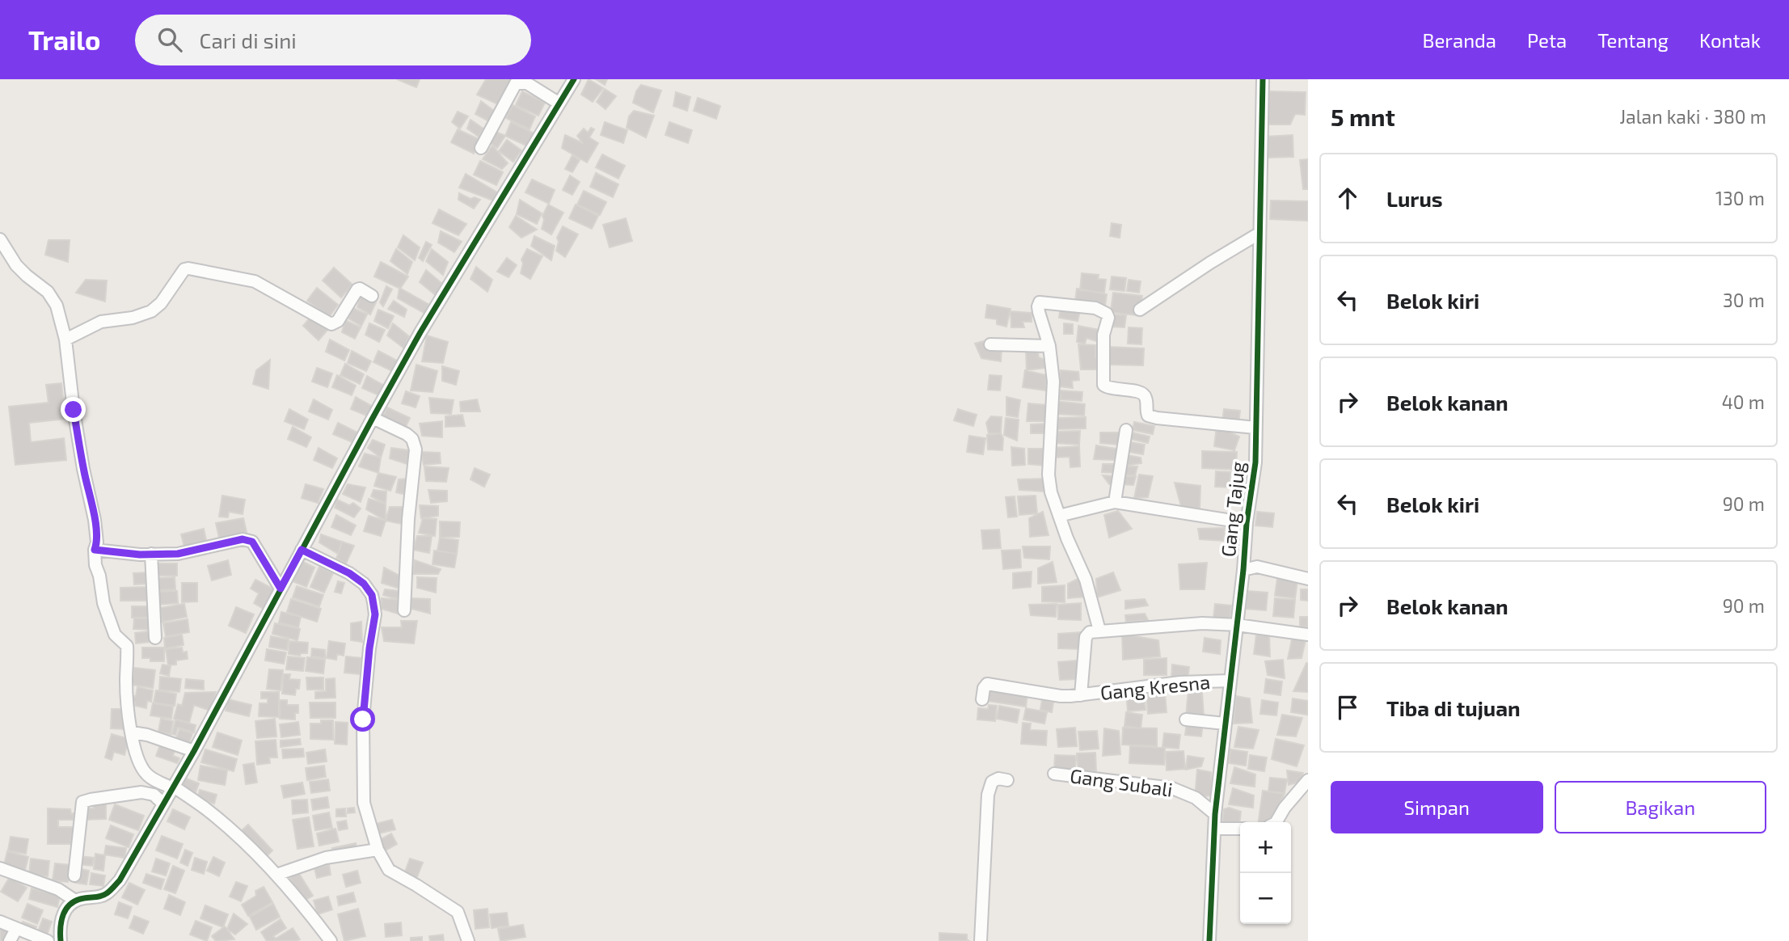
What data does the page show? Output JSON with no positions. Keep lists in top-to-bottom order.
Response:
{
  "streets": {
    "street": ["Gang Tajug", "Gang Kresna", "Gang Subali"]
  },
  "crossings": [
    ["Gang Tajug", "Gang Kresna"],
    ["Gang Tajug", "Gang Subali"]
  ],
  "page": {
    "header": "Trailo",
    "search": "Cari di sini",
    "nav": [
      "Beranda",
      "Peta",
      "Tentang",
      "Kontak"
    ],
    "heading": ["5 mnt", "Jalan kaki · 380 m"],
    "list": [
      ["Lurus", "130 m"],
      ["Belok kiri", "30 m"],
      ["Belok kanan", "40 m"],
      ["Belok kiri", "90 m"],
      ["Belok kanan", "90 m"],
      "Tiba di tujuan"
    ],
    "buttons": ["Simpan", "Bagikan"],
    "map_buttons": ["+", "−"]
  }
}
